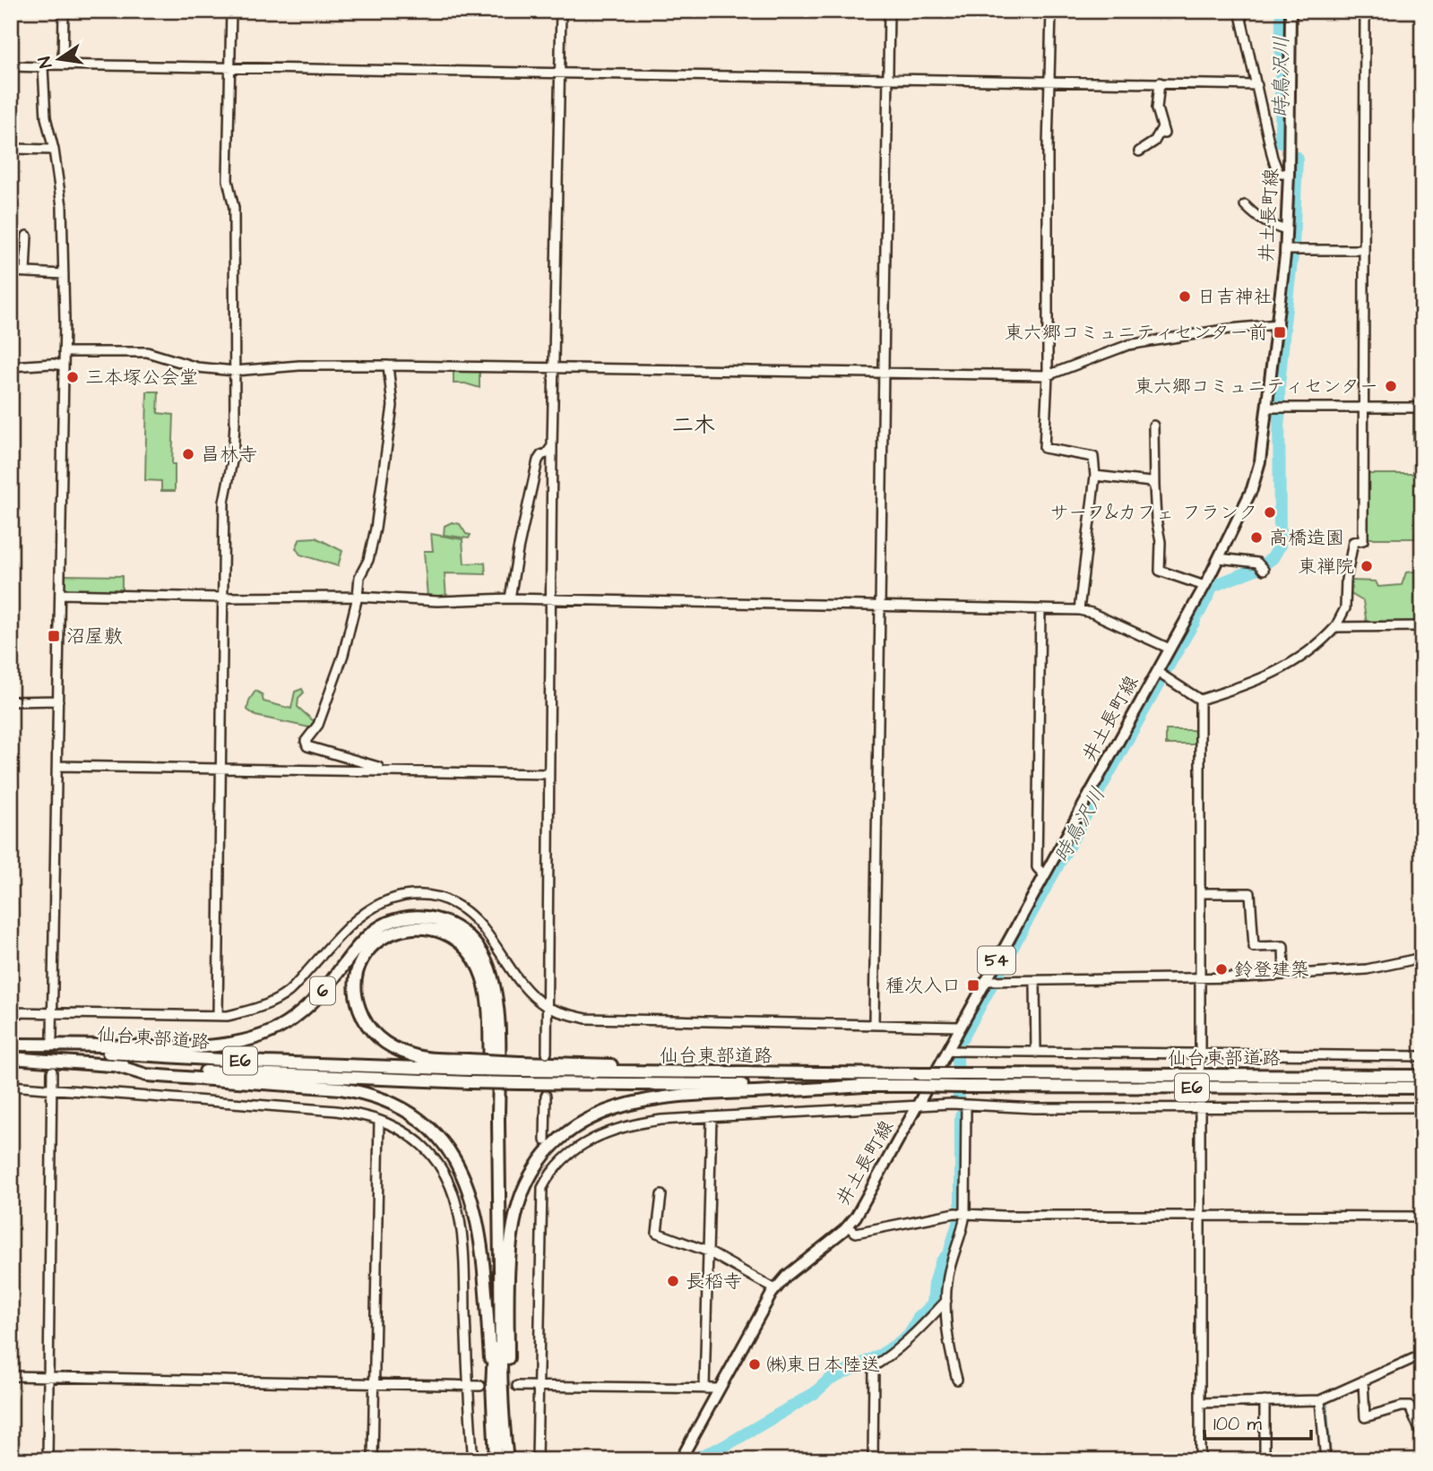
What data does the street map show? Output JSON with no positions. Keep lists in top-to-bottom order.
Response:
{
  "streets": {
    "highway": ["6", "仙台東部道路", "E6"],
    "main road": ["井土長町線", "54"]
  },
  "crossings": [
    ["6", "仙台東部道路"]
  ],
  "districts": ["二木"],
  "water": ["時鳥沢川"],
  "places": {
    "other": [
      "日吉神社",
      "三本塚公会堂",
      "東六郷コミュニティセンター",
      "昌林寺",
      "サーフ&カフェ フランク",
      "高橋造園",
      "東禅院",
      "鈴登建築",
      "長稻寺",
      "㈱東日本陸送"
    ],
    "transit": ["東六郷コミュニティセンター前", "沼屋敷", "種次入口"]
  },
  "scale_bar": "100 m",
  "north": "left"
}
